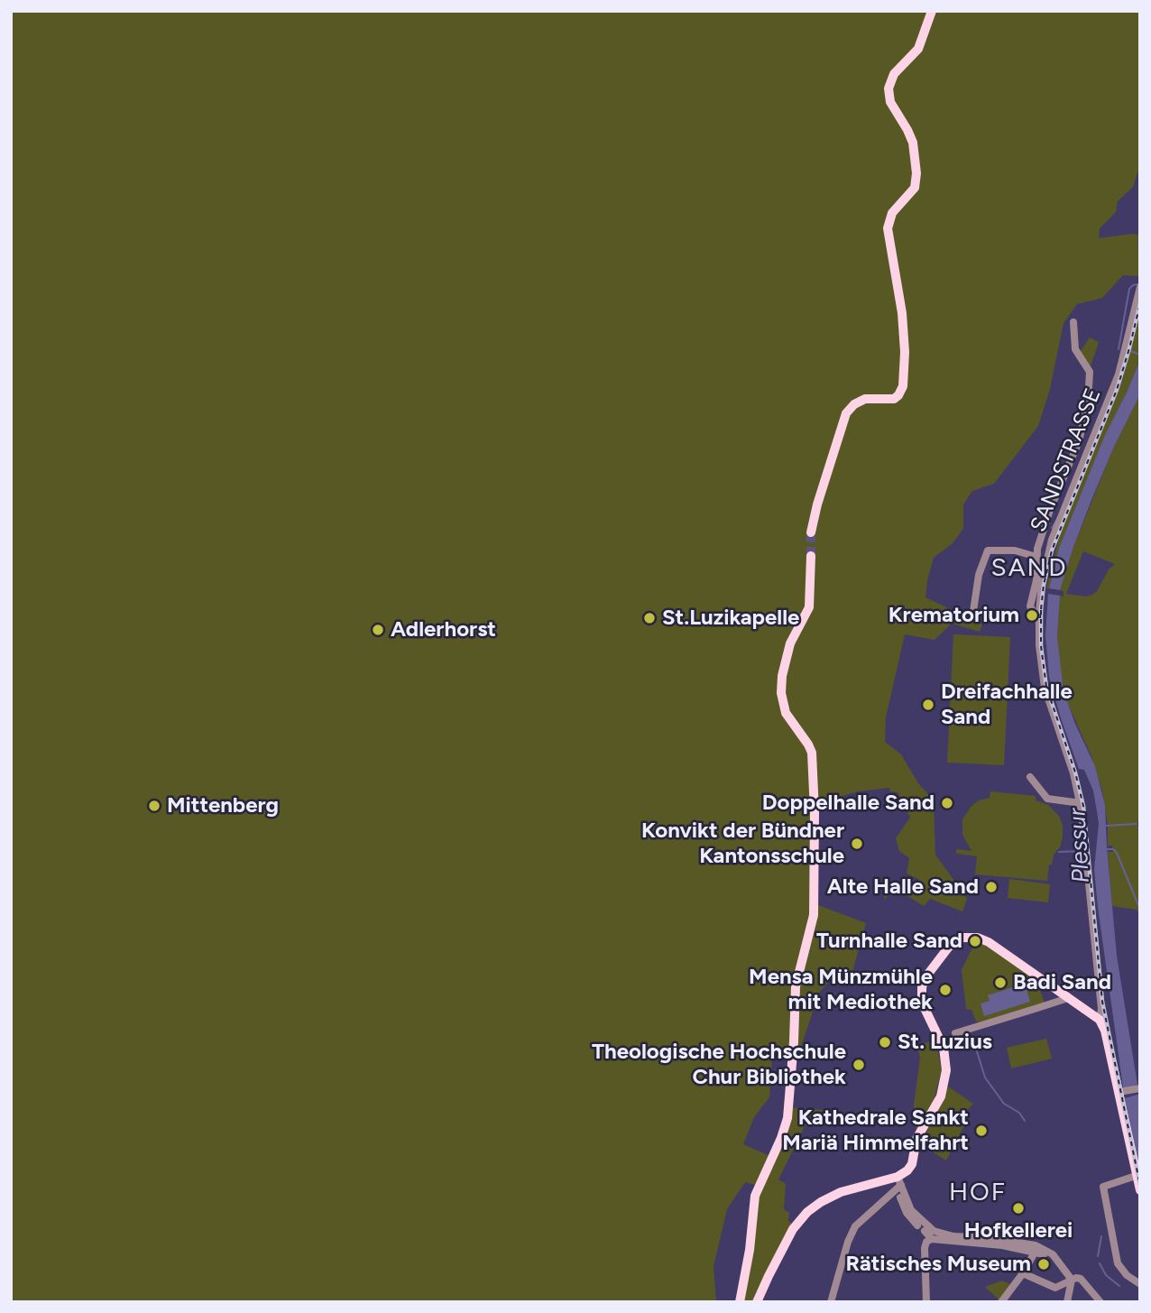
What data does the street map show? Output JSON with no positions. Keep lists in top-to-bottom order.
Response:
{
  "streets": {
    "street": ["SANDSTRASSE"]
  },
  "districts": ["SAND", "HOF"],
  "water": ["Plessur"],
  "places": [
    "Krematorium",
    "St.Luzikapelle",
    "Adlerhorst",
    "Dreifachhalle Sand",
    "Doppelhalle Sand",
    "Mittenberg",
    "Konvikt der Bündner Kantonsschule",
    "Alte Halle Sand",
    "Turnhalle Sand",
    "Badi Sand",
    "Mensa Münzmühle mit Mediothek",
    "St. Luzius",
    "Theologische Hochschule Chur Bibliothek",
    "Kathedrale Sankt Mariä Himmelfahrt",
    "Hofkellerei",
    "Rätisches Museum"
  ]
}
